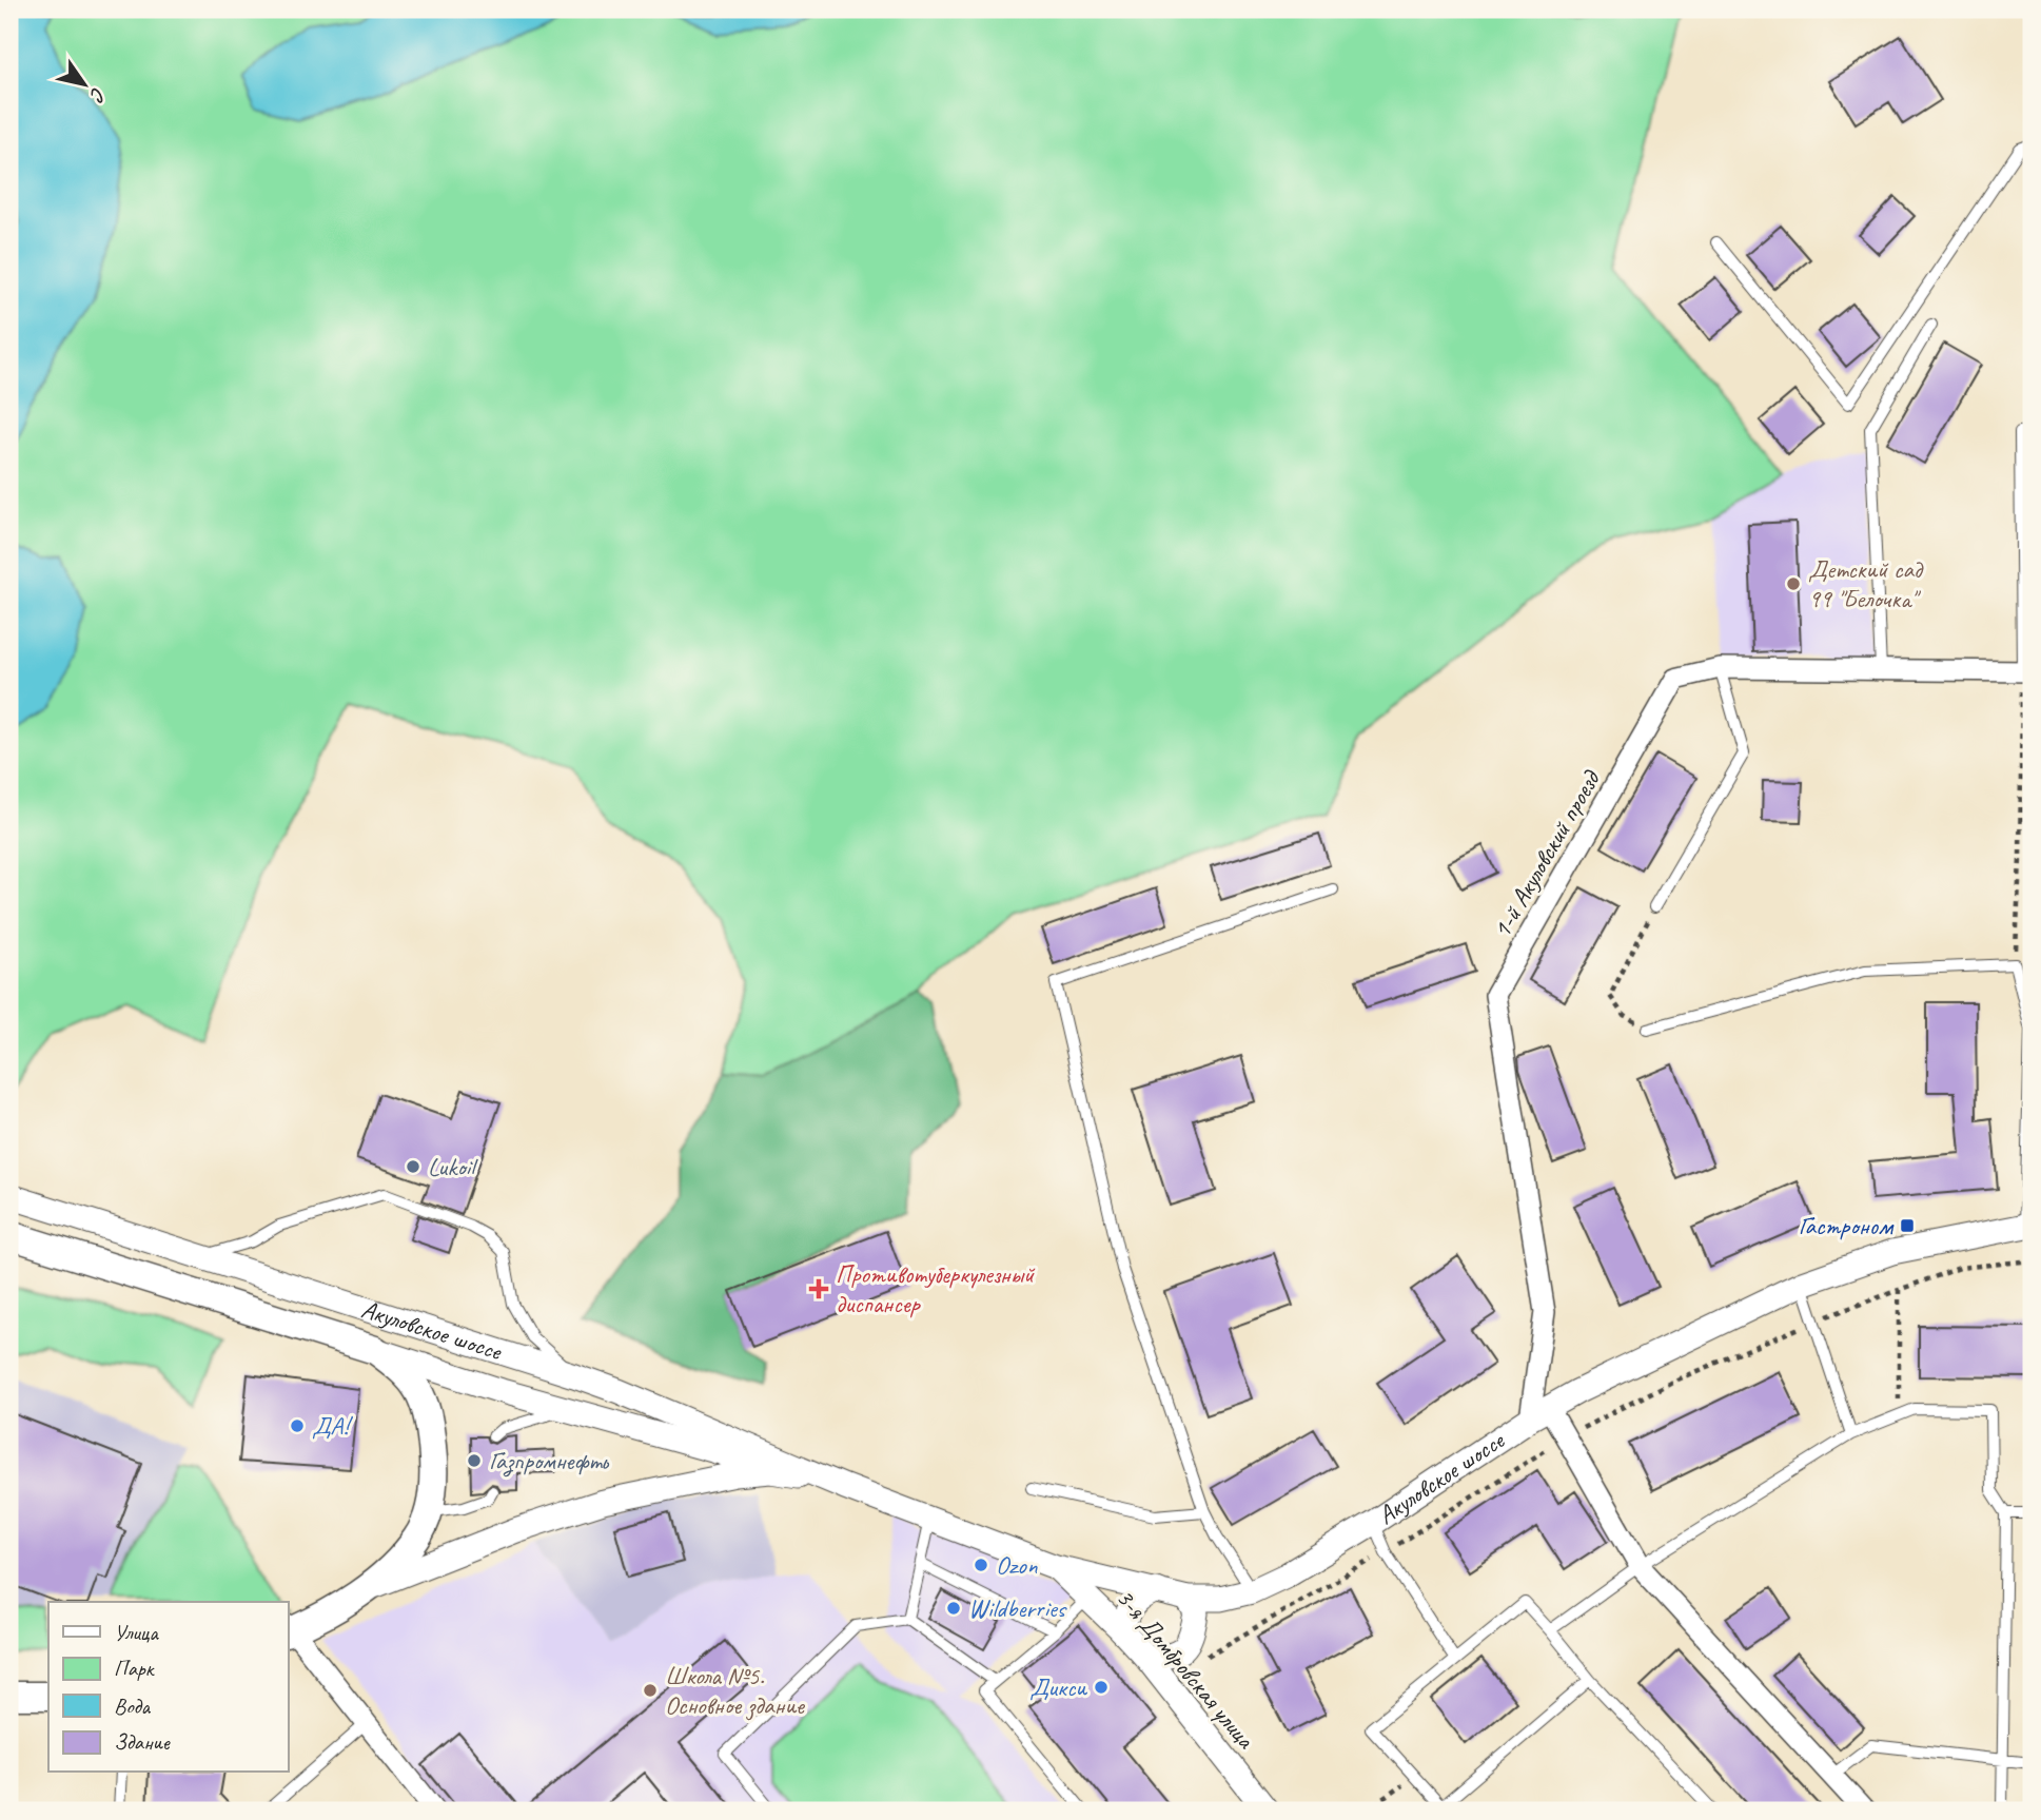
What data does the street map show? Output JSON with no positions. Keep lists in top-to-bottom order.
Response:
{
  "streets": {
    "main road": ["Акуловское шоссе"],
    "street": ["1-й Акуловский проезд", "3-я Домбровская улица"]
  },
  "crossings": [
    ["1-й Акуловский проезд", "Акуловское шоссе"],
    ["Акуловское шоссе", "3-я Домбровская улица"]
  ],
  "places": {
    "other": [
      "Детский сад 99 \"Белочка\"",
      "Lukoil",
      "ДА!",
      "Газпромнефть",
      "Ozon",
      "Wildberries",
      "Дикси",
      "Школа №5. Основное здание"
    ],
    "transit": ["Гастроном"],
    "health": ["Противотуберкулезный диспансер"]
  },
  "legend": [
    "Улица",
    "Парк",
    "Вода",
    "Здание"
  ],
  "north": "bottom right"
}
